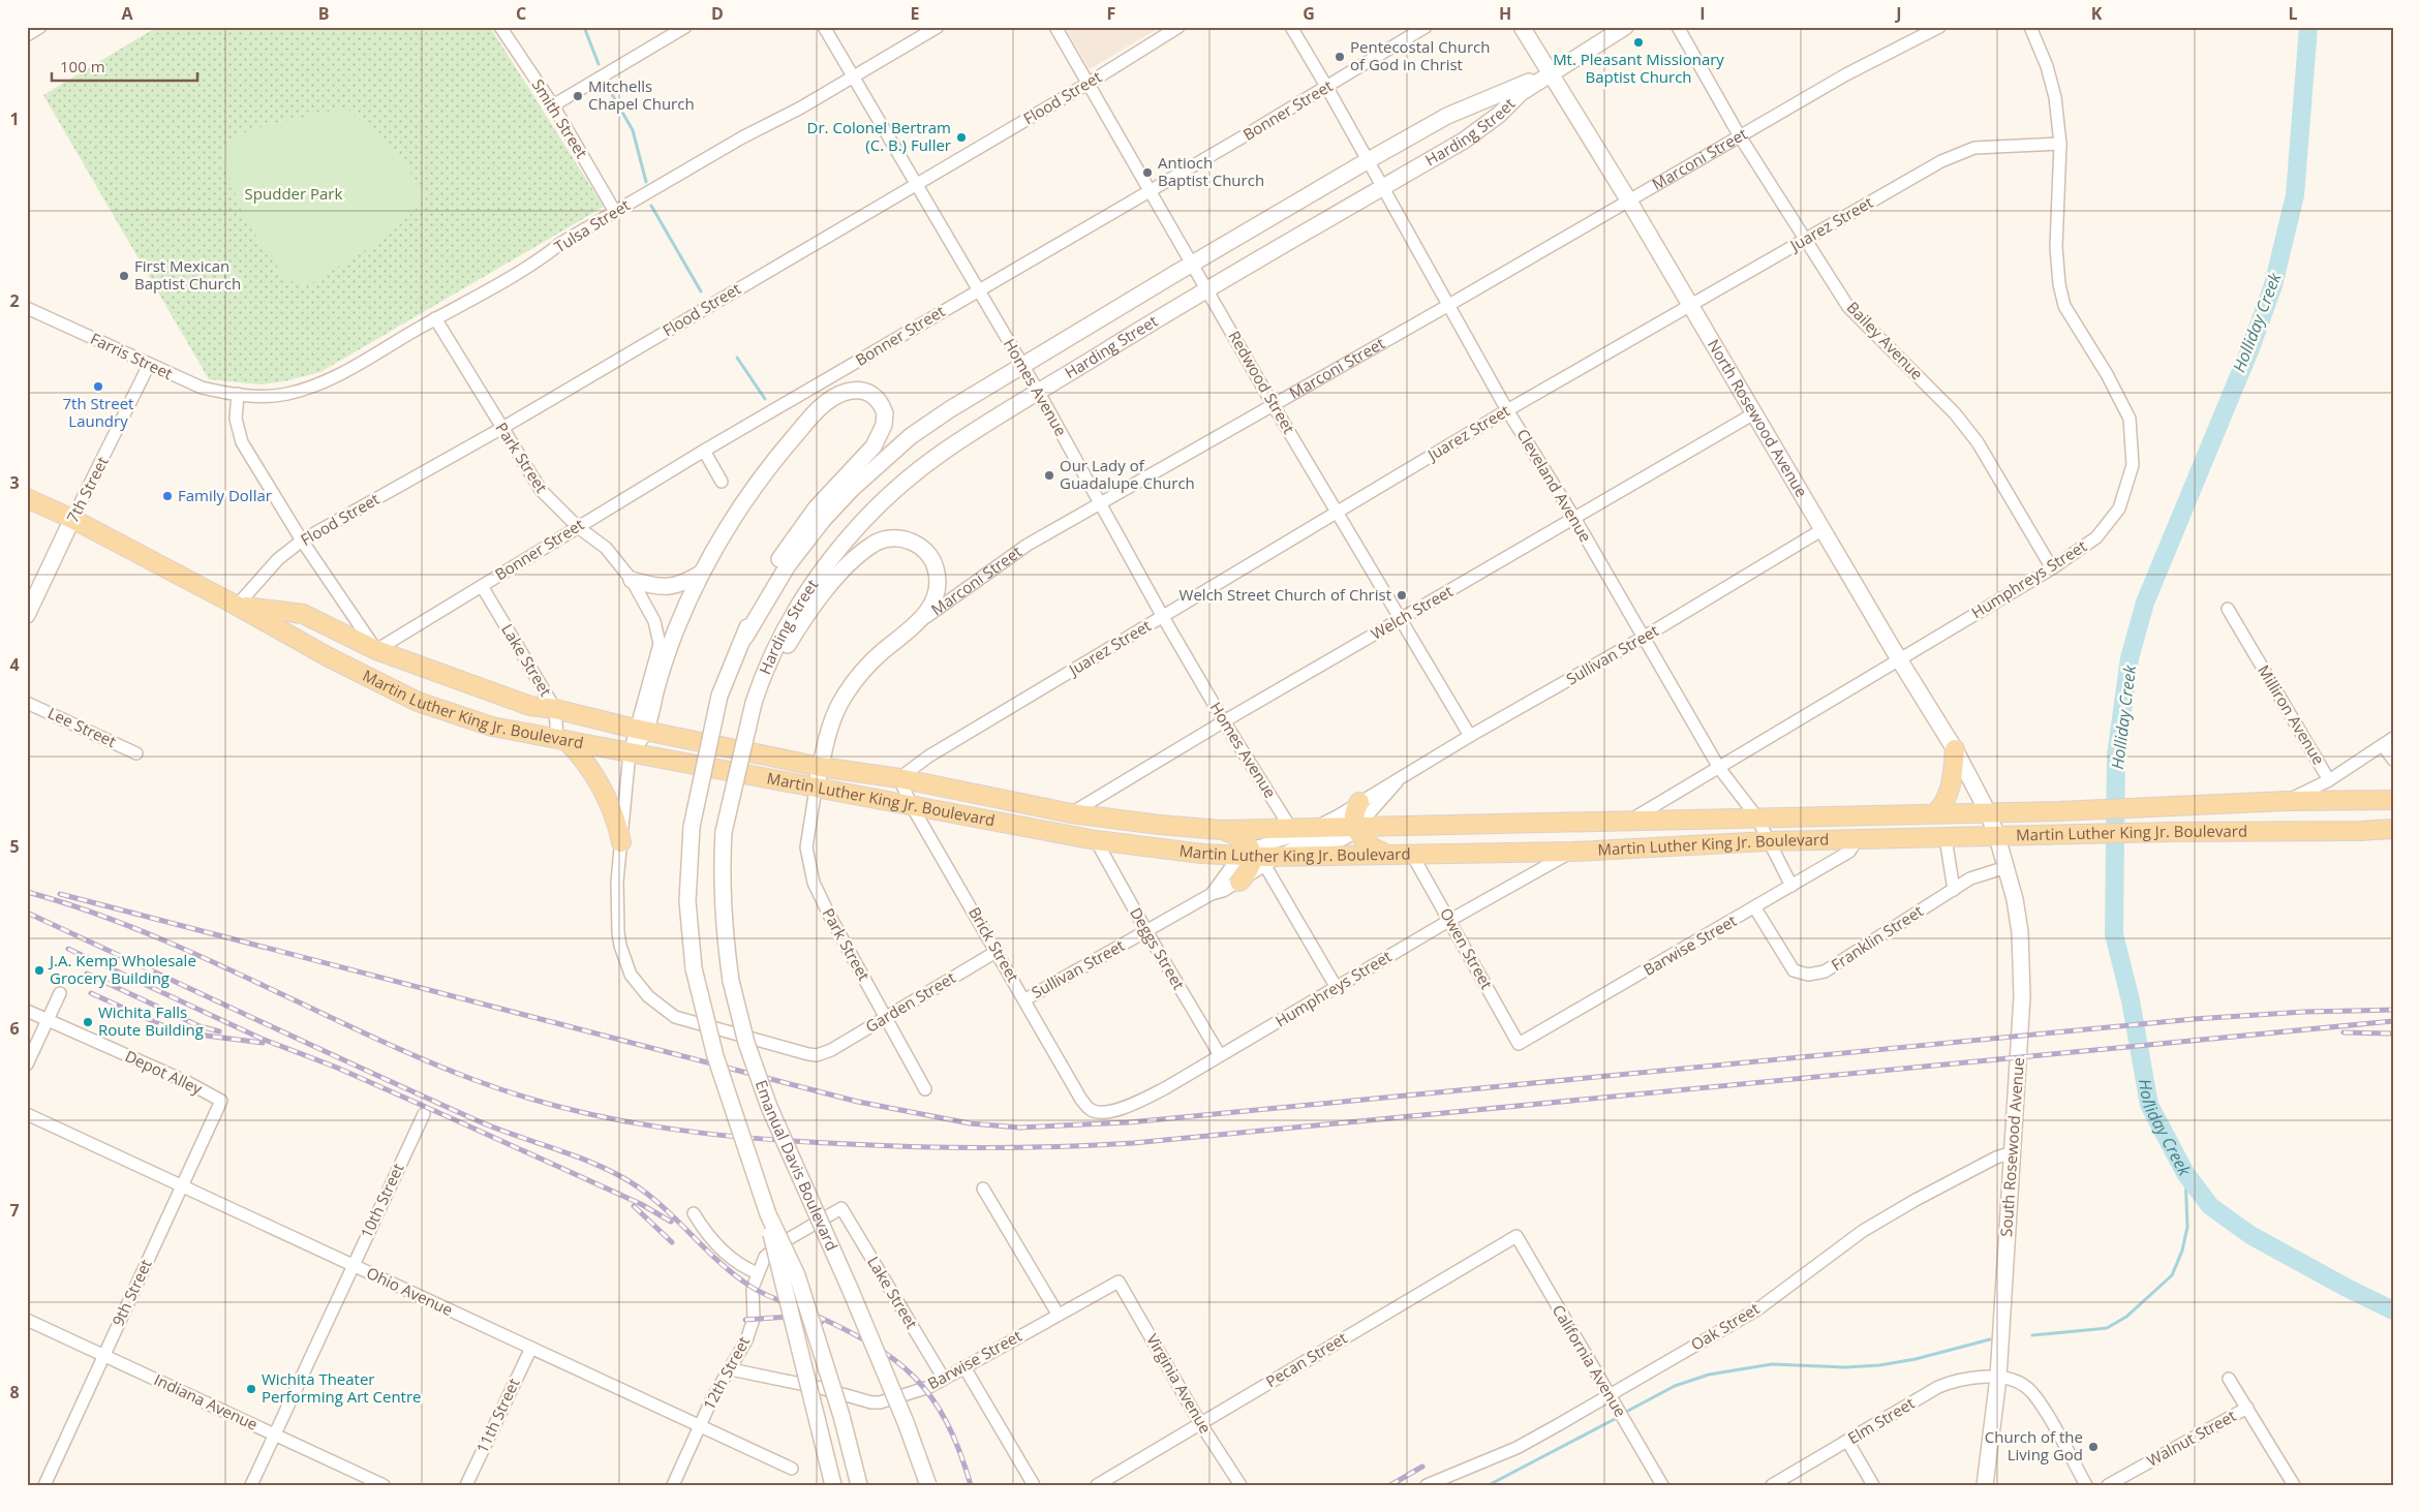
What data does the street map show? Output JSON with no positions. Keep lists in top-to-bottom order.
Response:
{
  "streets": {
    "main road": ["Martin Luther King Jr. Boulevard"],
    "street": [
      "Flood Street",
      "Bonner Street",
      "Smith Street",
      "Harding Street",
      "Marconi Street",
      "Juarez Street",
      "Tulsa Street",
      "Bailey Avenue",
      "Farris Street",
      "Redwood Street",
      "Homes Avenue",
      "North Rosewood Avenue",
      "Park Street",
      "Cleveland Avenue",
      "7th Street",
      "Humphreys Street",
      "Welch Street",
      "Sullivan Street",
      "Lake Street",
      "Milliron Avenue",
      "Lee Street",
      "Franklin Street",
      "Brick Street",
      "Barwise Street",
      "Deggs Street",
      "Owen Street",
      "Garden Street",
      "Depot Alley",
      "South Rosewood Avenue",
      "Emanual Davis Boulevard",
      "10th Street",
      "Ohio Avenue",
      "9th Street",
      "Oak Street",
      "Pecan Street",
      "California Avenue",
      "12th Street",
      "Virginia Avenue",
      "Indiana Avenue",
      "11th Street",
      "Elm Street",
      "Walnut Street"
    ]
  },
  "crossings": [
    ["Flood Street", "Redwood Street"],
    ["Flood Street", "Homes Avenue"],
    ["Flood Street", "Park Street"],
    ["Flood Street", "Martin Luther King Jr. Boulevard"],
    ["Bonner Street", "Redwood Street"],
    ["Bonner Street", "Homes Avenue"],
    ["Bonner Street", "Park Street"],
    ["Bonner Street", "Cleveland Avenue"],
    ["Bonner Street", "Lake Street"],
    ["Bonner Street", "Martin Luther King Jr. Boulevard"],
    ["Smith Street", "Tulsa Street"],
    ["Harding Street", "Redwood Street"],
    ["Harding Street", "Homes Avenue"],
    ["Harding Street", "North Rosewood Avenue"],
    ["Harding Street", "Cleveland Avenue"],
    ["Harding Street", "Emanual Davis Boulevard"],
    ["Marconi Street", "Bailey Avenue"],
    ["Marconi Street", "Redwood Street"],
    ["Marconi Street", "Homes Avenue"],
    ["Marconi Street", "North Rosewood Avenue"],
    ["Marconi Street", "Park Street"],
    ["Marconi Street", "Cleveland Avenue"],
    ["Marconi Street", "Martin Luther King Jr. Boulevard"],
    ["Juarez Street", "Bailey Avenue"],
    ["Juarez Street", "Redwood Street"],
    ["Juarez Street", "Homes Avenue"],
    ["Juarez Street", "North Rosewood Avenue"],
    ["Juarez Street", "Cleveland Avenue"],
    ["Juarez Street", "Humphreys Street"],
    ["Juarez Street", "Martin Luther King Jr. Boulevard"],
    ["Juarez Street", "Brick Street"],
    ["Tulsa Street", "Farris Street"],
    ["Tulsa Street", "Homes Avenue"],
    ["Tulsa Street", "Park Street"],
    ["Bailey Avenue", "Humphreys Street"],
    ["Farris Street", "7th Street"],
    ["Redwood Street", "Welch Street"],
    ["Redwood Street", "Sullivan Street"],
    ["Homes Avenue", "Welch Street"],
    ["Homes Avenue", "Martin Luther King Jr. Boulevard"],
    ["North Rosewood Avenue", "Humphreys Street"],
    ["North Rosewood Avenue", "Welch Street"],
    ["North Rosewood Avenue", "Sullivan Street"],
    ["North Rosewood Avenue", "Martin Luther King Jr. Boulevard"],
    ["North Rosewood Avenue", "South Rosewood Avenue"],
    ["Park Street", "Martin Luther King Jr. Boulevard"],
    ["Park Street", "Garden Street"],
    ["Cleveland Avenue", "Humphreys Street"],
    ["Cleveland Avenue", "Welch Street"],
    ["Cleveland Avenue", "Sullivan Street"],
    ["Cleveland Avenue", "Martin Luther King Jr. Boulevard"],
    ["Cleveland Avenue", "Barwise Street"],
    ["7th Street", "Martin Luther King Jr. Boulevard"],
    ["Humphreys Street", "Martin Luther King Jr. Boulevard"],
    ["Humphreys Street", "Brick Street"],
    ["Humphreys Street", "Deggs Street"],
    ["Humphreys Street", "Owen Street"],
    ["Welch Street", "Martin Luther King Jr. Boulevard"],
    ["Sullivan Street", "Martin Luther King Jr. Boulevard"],
    ["Sullivan Street", "Brick Street"],
    ["Sullivan Street", "Deggs Street"],
    ["Lake Street", "Martin Luther King Jr. Boulevard"],
    ["Lake Street", "Barwise Street"],
    ["Lake Street", "12th Street"],
    ["Martin Luther King Jr. Boulevard", "Milliron Avenue"],
    ["Martin Luther King Jr. Boulevard", "Brick Street"],
    ["Martin Luther King Jr. Boulevard", "Barwise Street"],
    ["Martin Luther King Jr. Boulevard", "Deggs Street"],
    ["Martin Luther King Jr. Boulevard", "Owen Street"],
    ["Martin Luther King Jr. Boulevard", "South Rosewood Avenue"],
    ["Franklin Street", "Barwise Street"],
    ["Franklin Street", "South Rosewood Avenue"],
    ["Brick Street", "Garden Street"],
    ["Barwise Street", "Owen Street"],
    ["Barwise Street", "12th Street"],
    ["Barwise Street", "Virginia Avenue"],
    ["Depot Alley", "9th Street"],
    ["South Rosewood Avenue", "Oak Street"],
    ["South Rosewood Avenue", "Elm Street"],
    ["10th Street", "Ohio Avenue"],
    ["10th Street", "Indiana Avenue"],
    ["Ohio Avenue", "9th Street"],
    ["Ohio Avenue", "12th Street"],
    ["Ohio Avenue", "11th Street"],
    ["9th Street", "Indiana Avenue"],
    ["Oak Street", "California Avenue"],
    ["Pecan Street", "California Avenue"],
    ["Pecan Street", "Virginia Avenue"]
  ],
  "water": ["Holliday Creek"],
  "parks": ["Spudder Park"],
  "places": [
    "Mt. Pleasant Missionary Baptist Church",
    "Pentecostal Church of God in Christ",
    "Mitchells Chapel Church",
    "Dr. Colonel Bertram (C. B.) Fuller",
    "Antioch Baptist Church",
    "First Mexican Baptist Church",
    "7th Street Laundry",
    "Our Lady of Guadalupe Church",
    "Family Dollar",
    "Welch Street Church of Christ",
    "J.A. Kemp Wholesale Grocery Building",
    "Wichita Falls Route Building",
    "Wichita Theater Performing Art Centre",
    "Church of the Living God"
  ],
  "scale_bar": "100 m",
  "grid": {
    "columns": [
      "A",
      "B",
      "C",
      "D",
      "E",
      "F",
      "G",
      "H",
      "I",
      "J",
      "K",
      "L"
    ],
    "rows": [
      "1",
      "2",
      "3",
      "4",
      "5",
      "6",
      "7",
      "8"
    ]
  }
}
